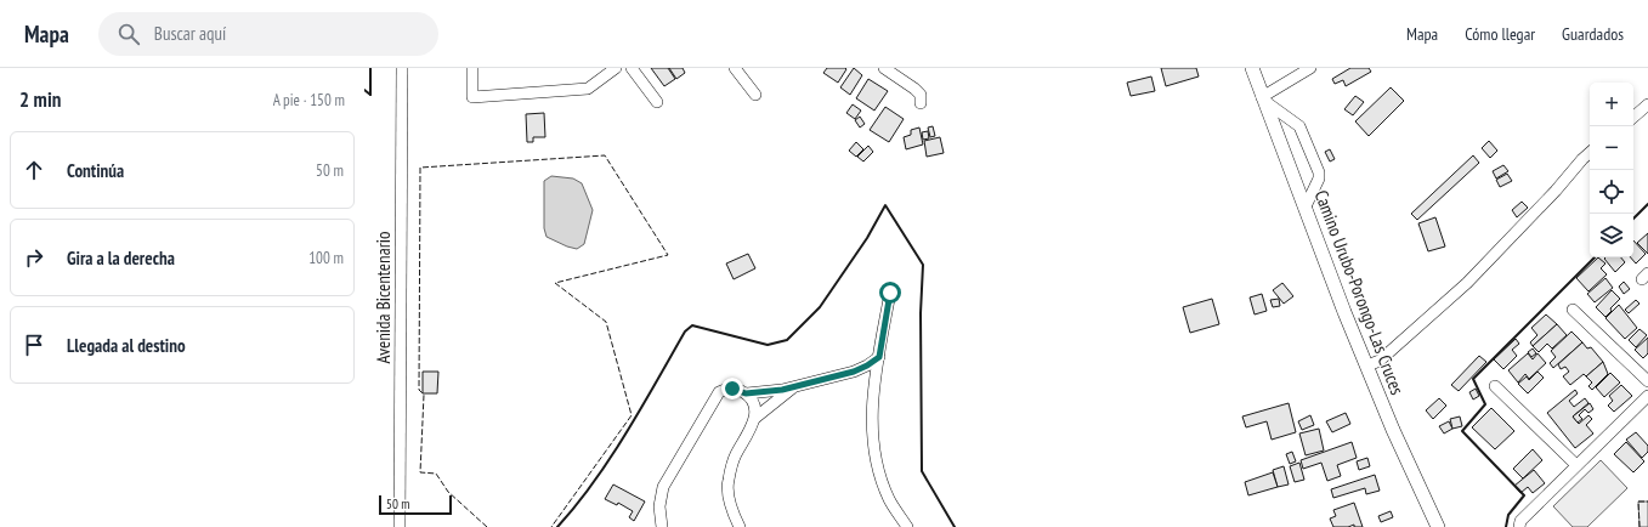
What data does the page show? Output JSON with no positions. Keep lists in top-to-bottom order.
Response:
{
  "streets": {
    "main road": ["Camino Urubo-Porongo-Las Cruces"],
    "street": ["Avenida Bicentenario"]
  },
  "scale_bar": "50 m",
  "page": {
    "header": "Mapa",
    "search": "Buscar aquí",
    "nav": ["Mapa", "Cómo llegar", "Guardados"],
    "heading": ["2 min", "A pie · 150 m"],
    "map_buttons": ["+", "−"],
    "list": [
      ["Continúa", "50 m"],
      ["Gira a la derecha", "100 m"],
      "Llegada al destino"
    ],
    "scale": "50 m"
  }
}
